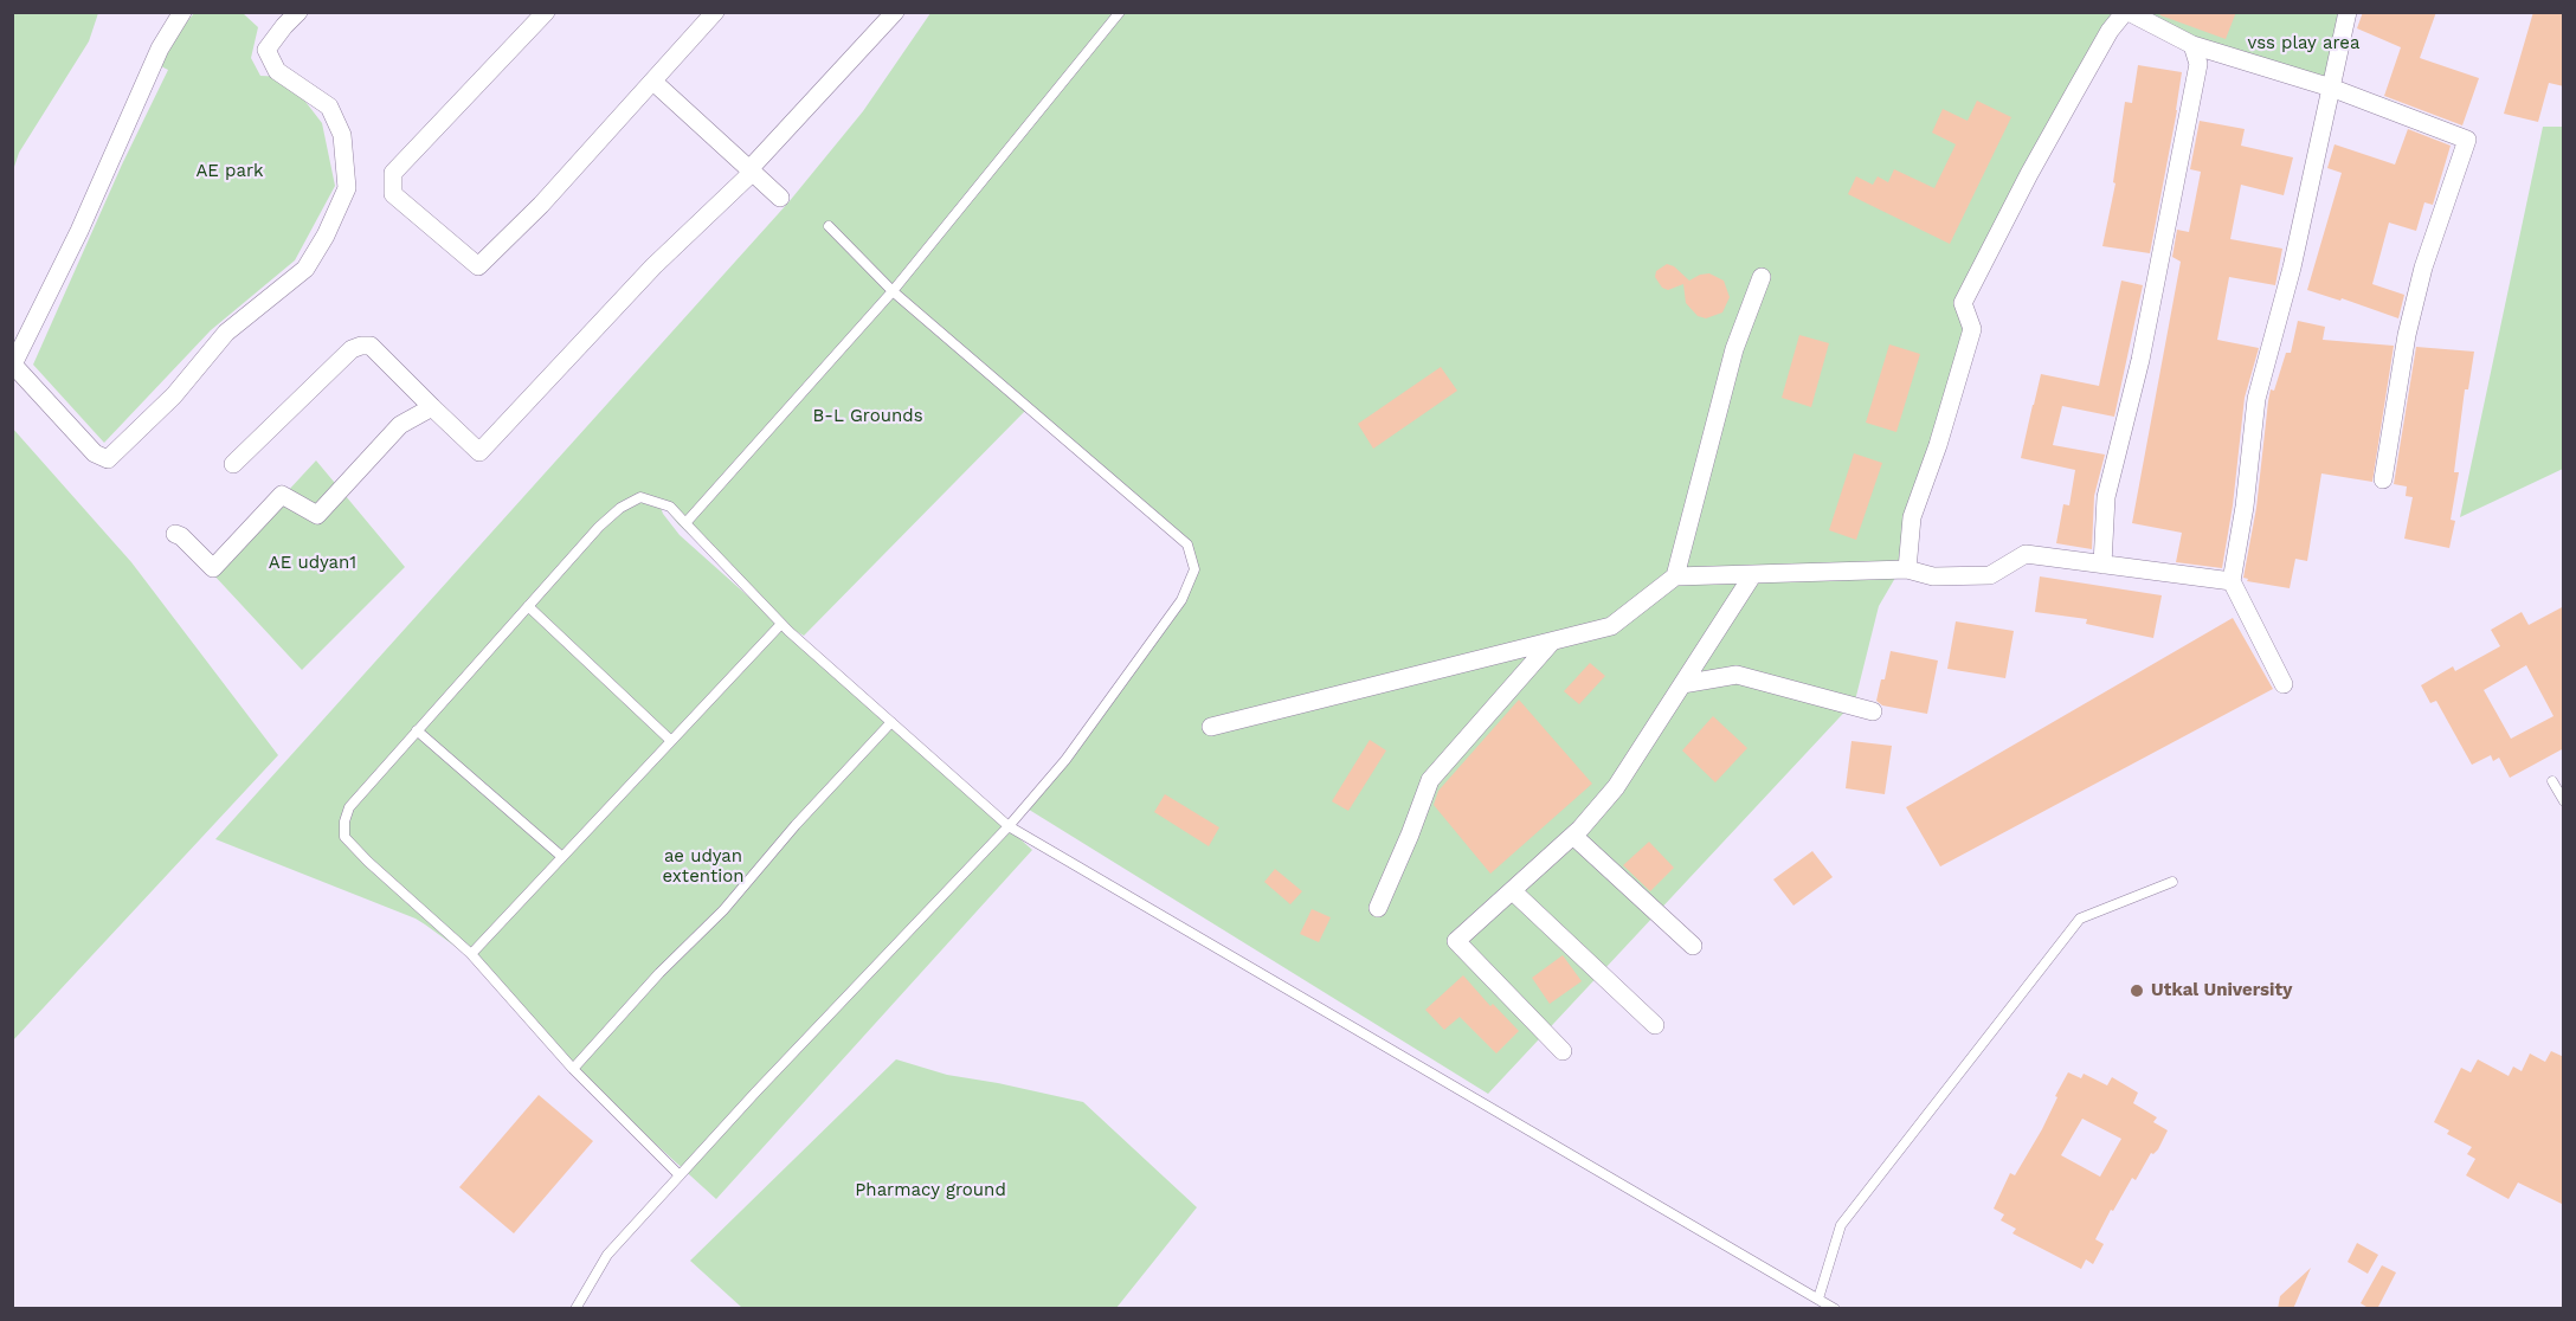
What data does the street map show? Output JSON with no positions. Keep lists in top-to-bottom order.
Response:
{
  "parks": [
    "vss play area",
    "AE park",
    "B-L Grounds",
    "AE udyan1",
    "ae udyan extention",
    "Pharmacy ground"
  ],
  "places": ["Utkal University"]
}
